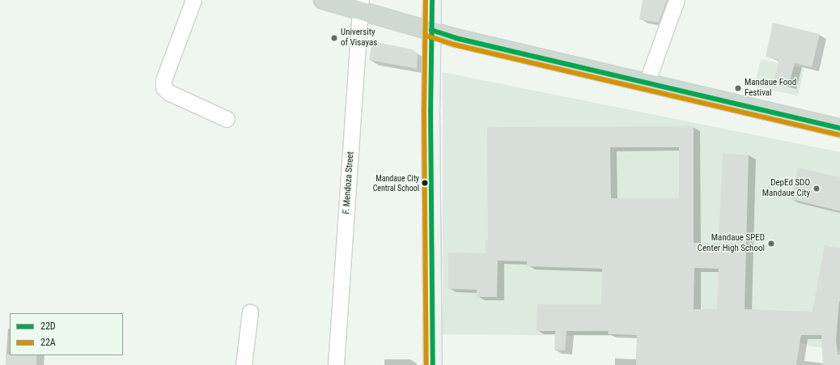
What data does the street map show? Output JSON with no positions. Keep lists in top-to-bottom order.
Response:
{
  "streets": {
    "street": ["F. Mendoza Street"]
  },
  "places": [
    "University of Visayas",
    "Mandaue Food Festival",
    "Mandaue City Central School",
    "DepEd SDO Mandaue City",
    "Mandaue SPED Center High School"
  ],
  "lines": ["transit line 22D", "transit line 22A"],
  "legend": ["22D", "22A"]
}
